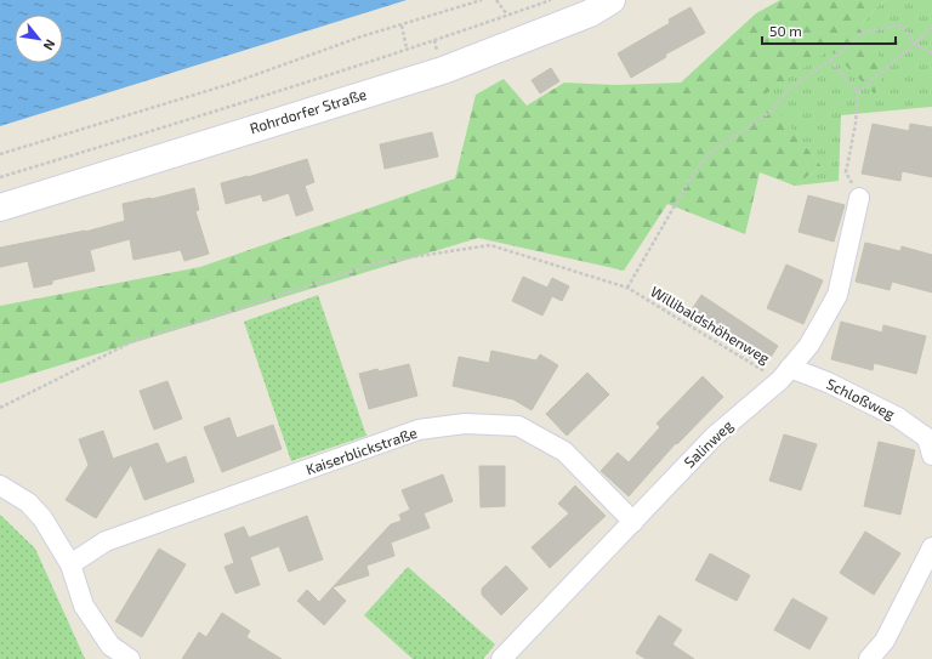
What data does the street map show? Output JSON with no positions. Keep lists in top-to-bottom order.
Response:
{
  "streets": {
    "main road": ["Rohrdorfer Straße"],
    "street": ["Schloßweg", "Salinweg", "Kaiserblickstraße"],
    "path": ["Willibaldshöhenweg"]
  },
  "crossings": [
    ["Willibaldshöhenweg", "Schloßweg"],
    ["Willibaldshöhenweg", "Salinweg"],
    ["Schloßweg", "Salinweg"],
    ["Salinweg", "Kaiserblickstraße"]
  ],
  "scale_bar": "50 m",
  "north": "bottom right"
}
